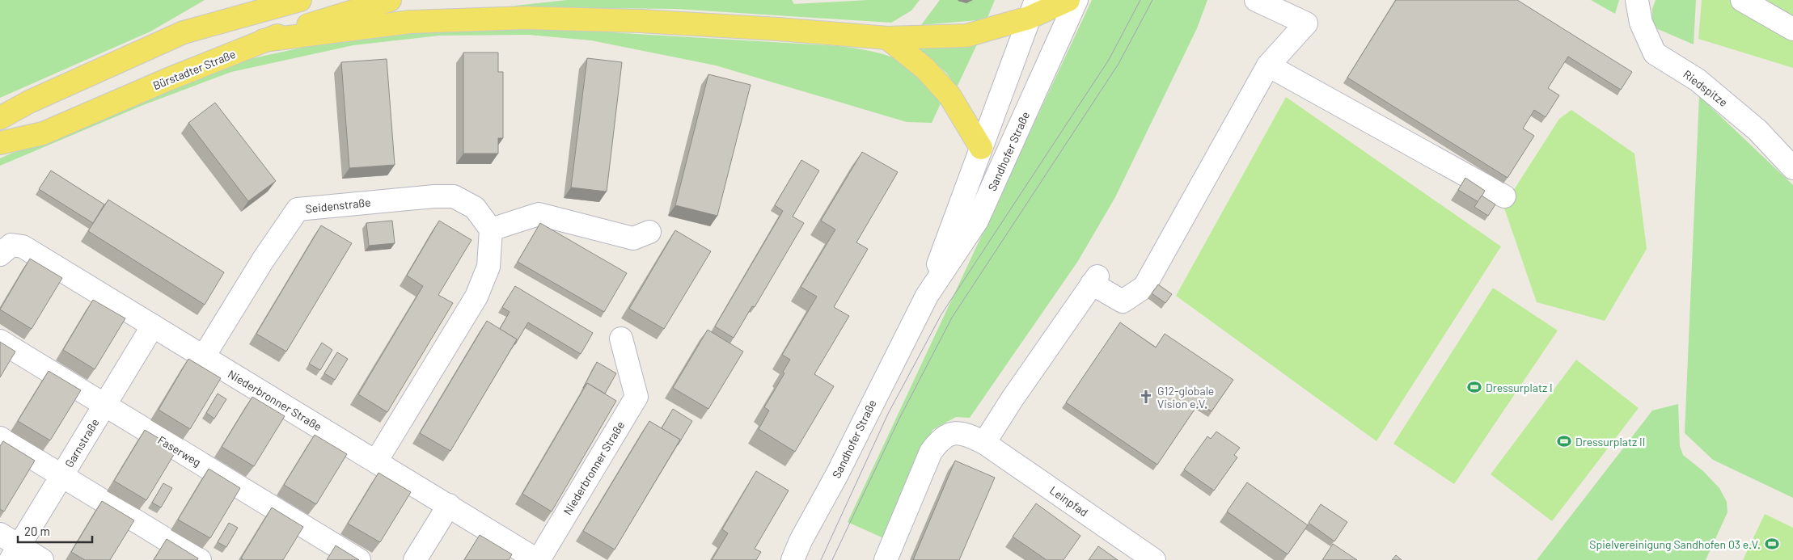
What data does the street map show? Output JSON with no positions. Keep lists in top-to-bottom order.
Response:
{
  "streets": {
    "main road": ["Bürstadter Straße"],
    "street": [
      "Riedspitze",
      "Sandhofer Straße",
      "Seidenstraße",
      "Niederbronner Straße",
      "Garnstraße",
      "Faserweg",
      "Leinpfad"
    ]
  },
  "crossings": [
    ["Seidenstraße", "Niederbronner Straße"],
    ["Niederbronner Straße", "Garnstraße"],
    ["Garnstraße", "Faserweg"]
  ],
  "places": {
    "sports": ["Dressurplatz I", "Dressurplatz II", "Spielvereinigung Sandhofen 03 e.V."],
    "church": ["G12-globale Vision e.V."]
  },
  "scale_bar": "20 m"
}
